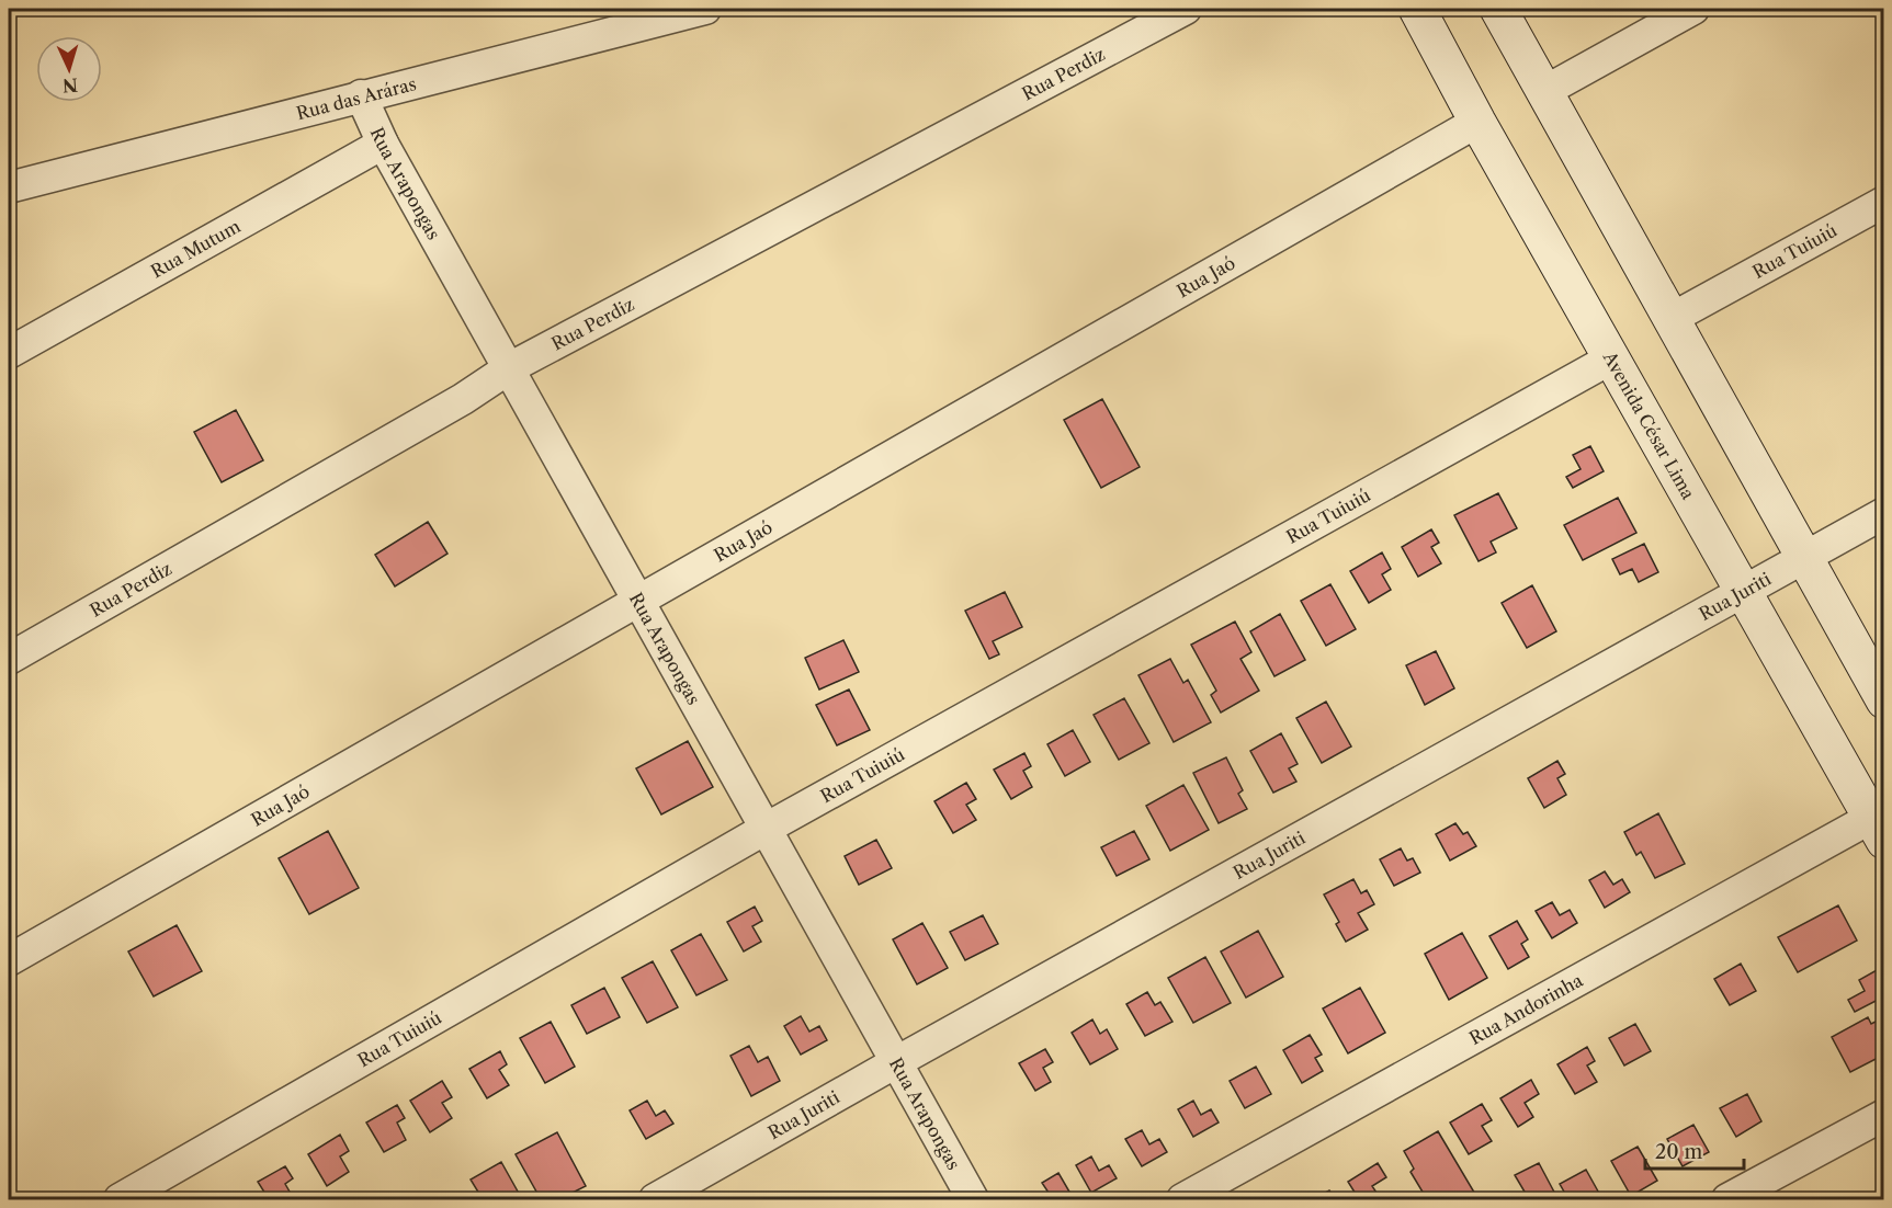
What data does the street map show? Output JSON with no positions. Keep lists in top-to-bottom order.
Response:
{
  "streets": {
    "street": [
      "Rua Perdiz",
      "Rua das Aráras",
      "Rua Arapongas",
      "Rua Mutum",
      "Rua Tuiuiú",
      "Rua Jaó",
      "Avenida César Lima",
      "Rua Juriti",
      "Rua Andorinha"
    ]
  },
  "crossings": [
    ["Rua Perdiz", "Rua Arapongas"],
    ["Rua das Aráras", "Rua Arapongas"],
    ["Rua Arapongas", "Rua Mutum"],
    ["Rua Arapongas", "Rua Tuiuiú"],
    ["Rua Arapongas", "Rua Jaó"],
    ["Rua Arapongas", "Rua Juriti"],
    ["Rua Tuiuiú", "Avenida César Lima"],
    ["Rua Jaó", "Avenida César Lima"],
    ["Avenida César Lima", "Rua Juriti"],
    ["Avenida César Lima", "Rua Andorinha"]
  ],
  "scale_bar": "20 m",
  "north": "bottom"
}
